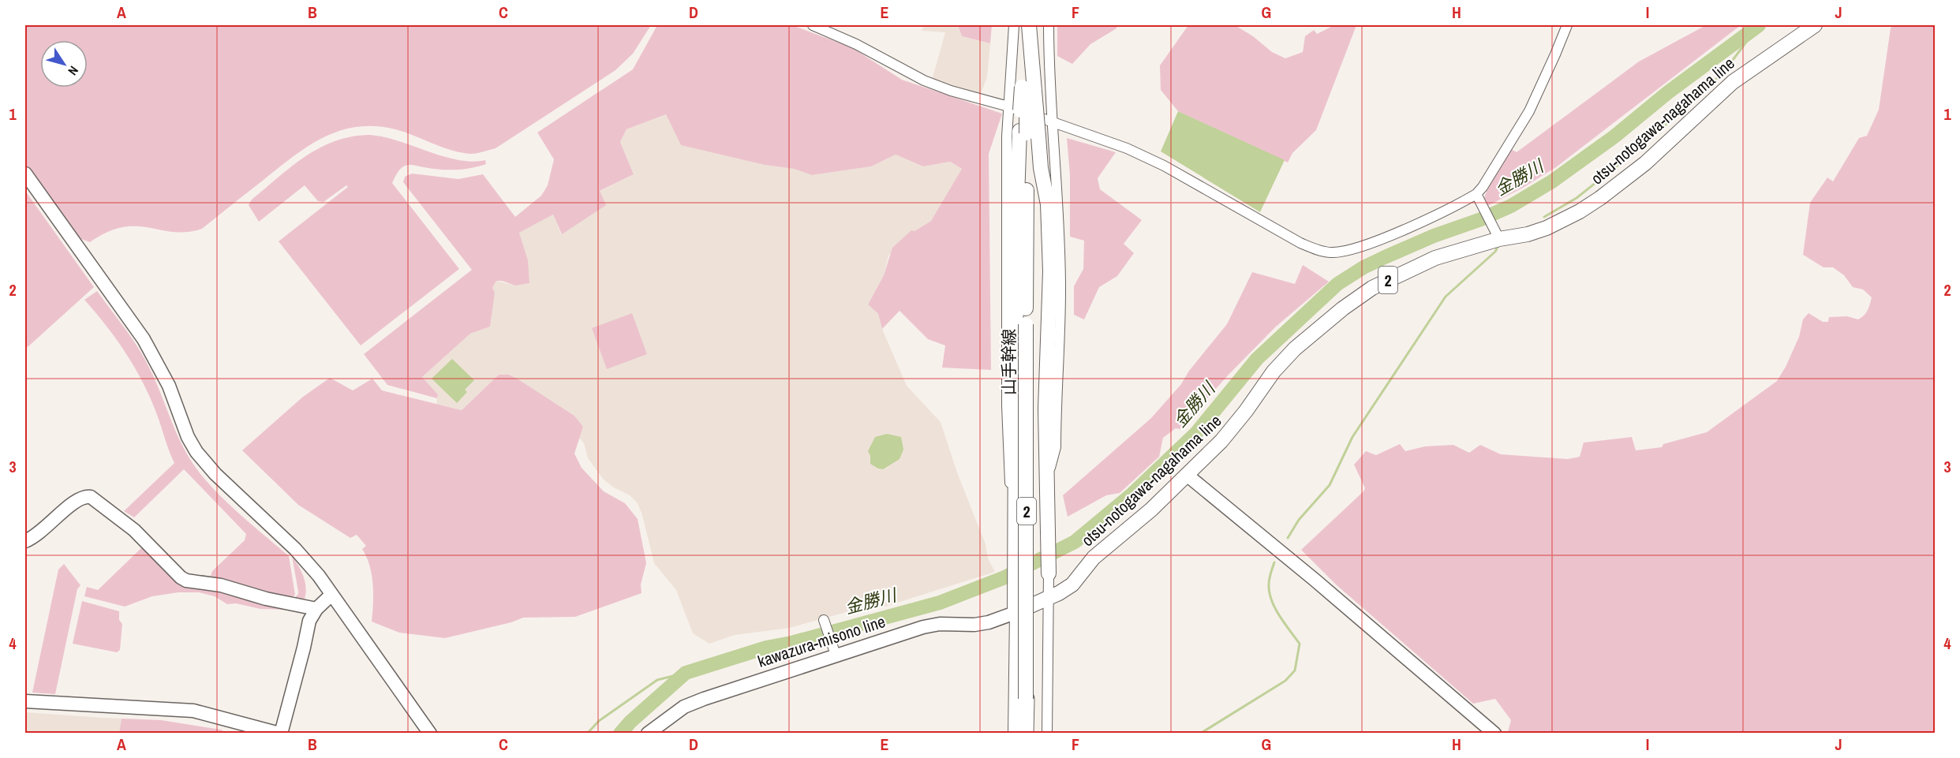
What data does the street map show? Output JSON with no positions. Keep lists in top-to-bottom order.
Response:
{
  "streets": {
    "main road": ["otsu-notogawa-nagahama line", "2", "山手幹線"],
    "street": ["kawazura-misono line"]
  },
  "crossings": [
    ["otsu-notogawa-nagahama line", "kawazura-misono line"]
  ],
  "water": ["金勝川"],
  "north": "bottom right",
  "grid": {
    "columns": [
      "A",
      "B",
      "C",
      "D",
      "E",
      "F",
      "G",
      "H",
      "I",
      "J"
    ],
    "rows": [
      "1",
      "2",
      "3",
      "4"
    ]
  }
}
